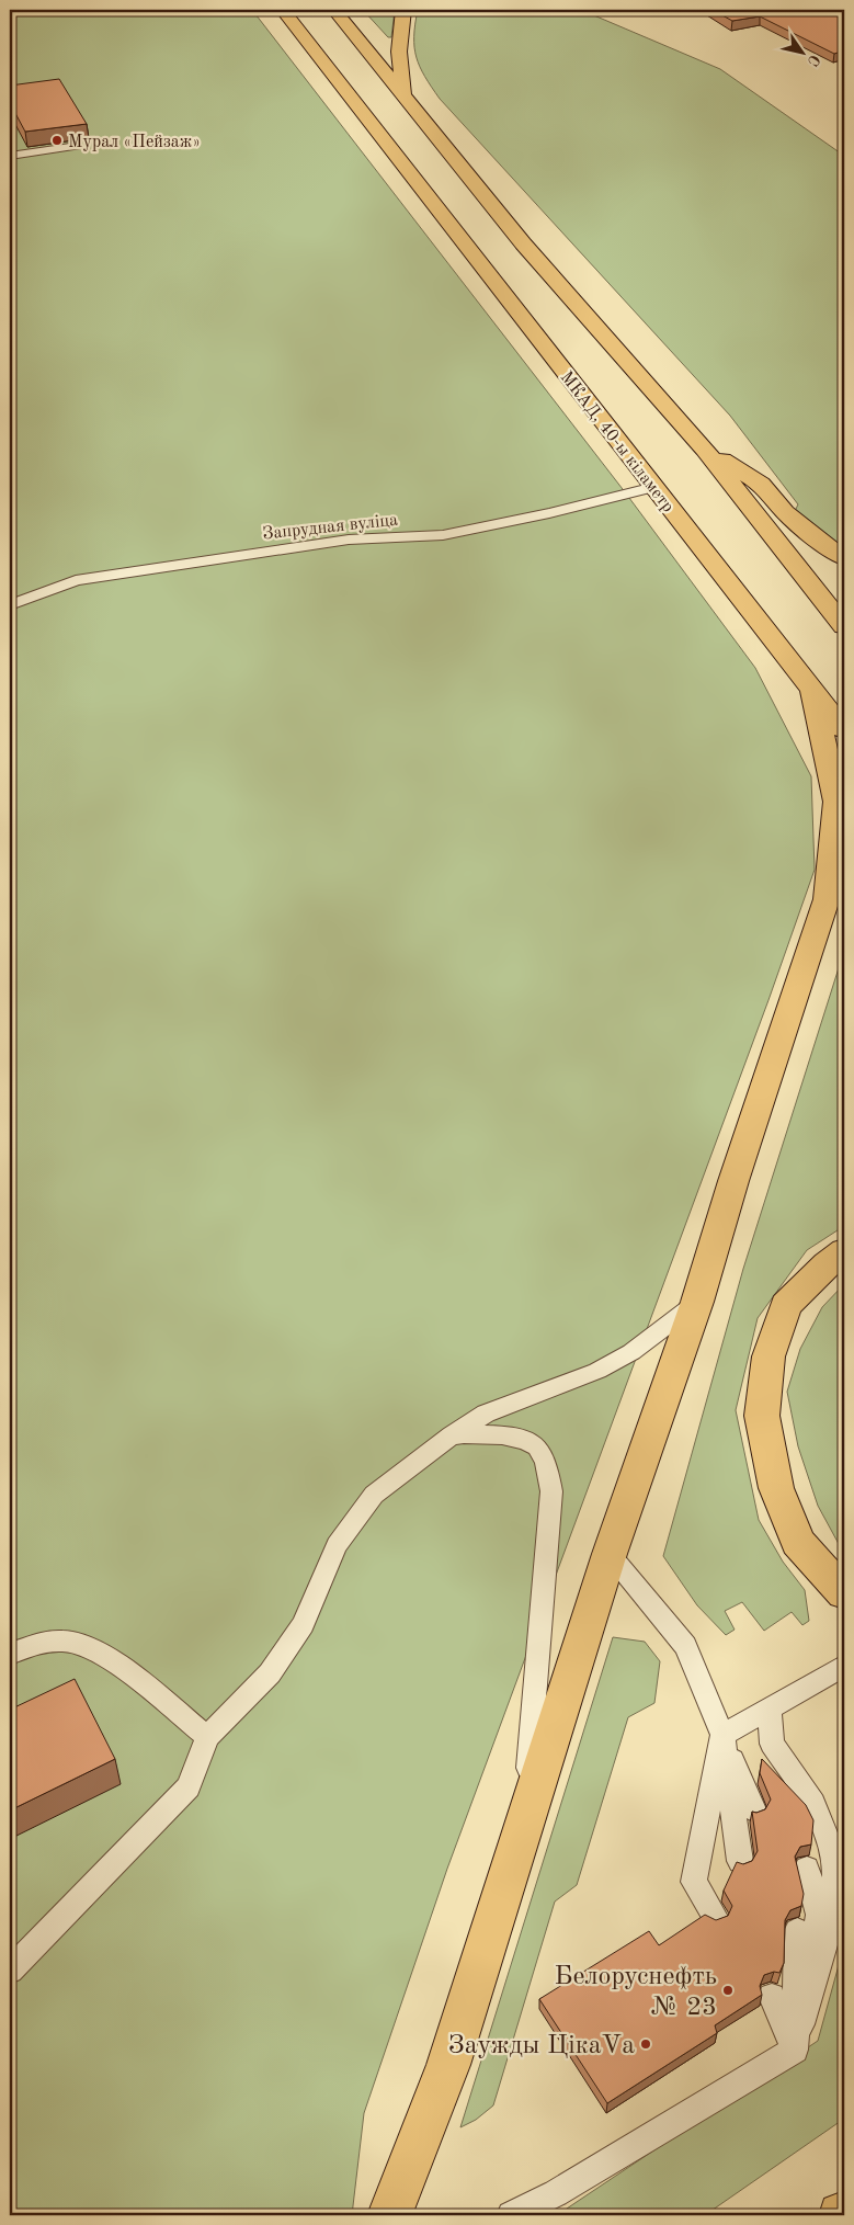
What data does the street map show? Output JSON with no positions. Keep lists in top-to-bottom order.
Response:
{
  "streets": {
    "main road": ["МКАД, 40-ы кіламетр"],
    "lane": ["Запрудная вуліца"]
  },
  "crossings": [
    ["МКАД, 40-ы кіламетр", "Запрудная вуліца"]
  ],
  "places": ["Мурал «Пейзаж»", "Белоруснефть № 23", "Заужды ЦікаVа"],
  "north": "bottom right"
}
